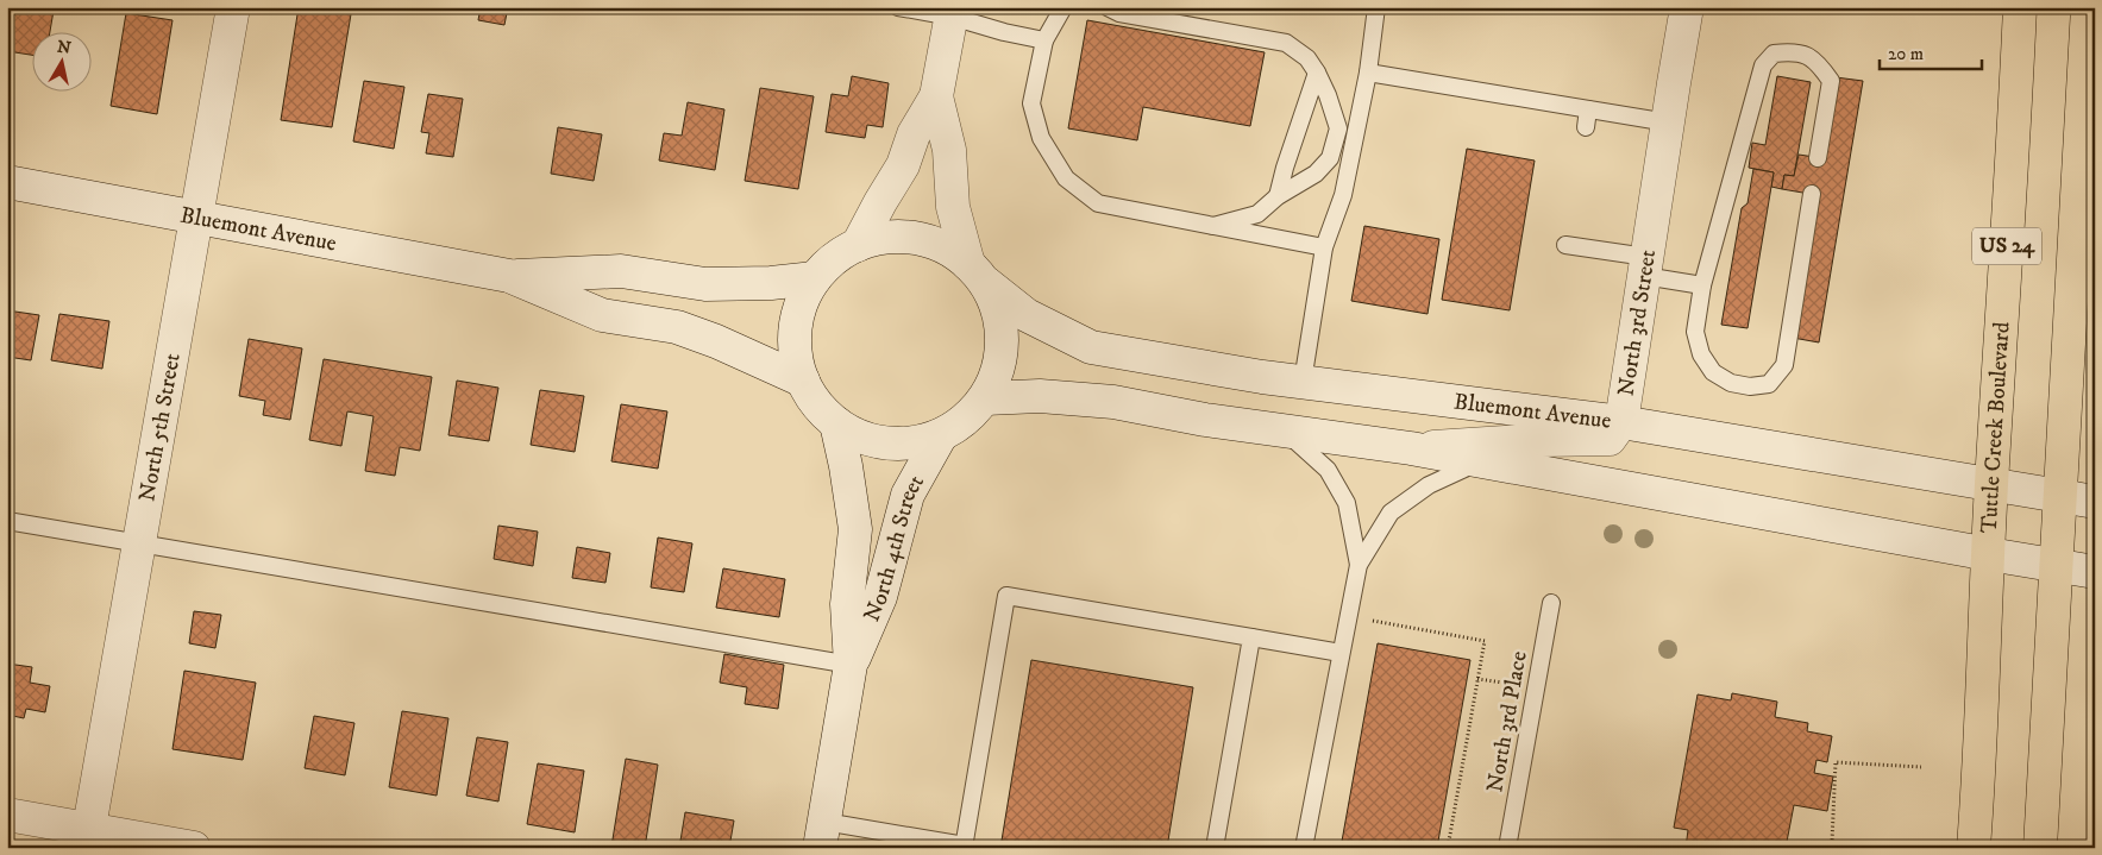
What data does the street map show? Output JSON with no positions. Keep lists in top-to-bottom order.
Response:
{
  "streets": {
    "highway": ["US 24", "Tuttle Creek Boulevard"],
    "main road": [
      "Bluemont Avenue",
      "North 3rd Street",
      "North 5th Street",
      "North 4th Street"
    ],
    "lane": ["North 3rd Place"]
  },
  "crossings": [
    ["Bluemont Avenue", "US 24"],
    ["Bluemont Avenue", "North 3rd Street"],
    ["Bluemont Avenue", "Tuttle Creek Boulevard"],
    ["Bluemont Avenue", "North 5th Street"],
    ["Bluemont Avenue", "North 4th Street"]
  ],
  "scale_bar": "20 m",
  "north": "top"
}
